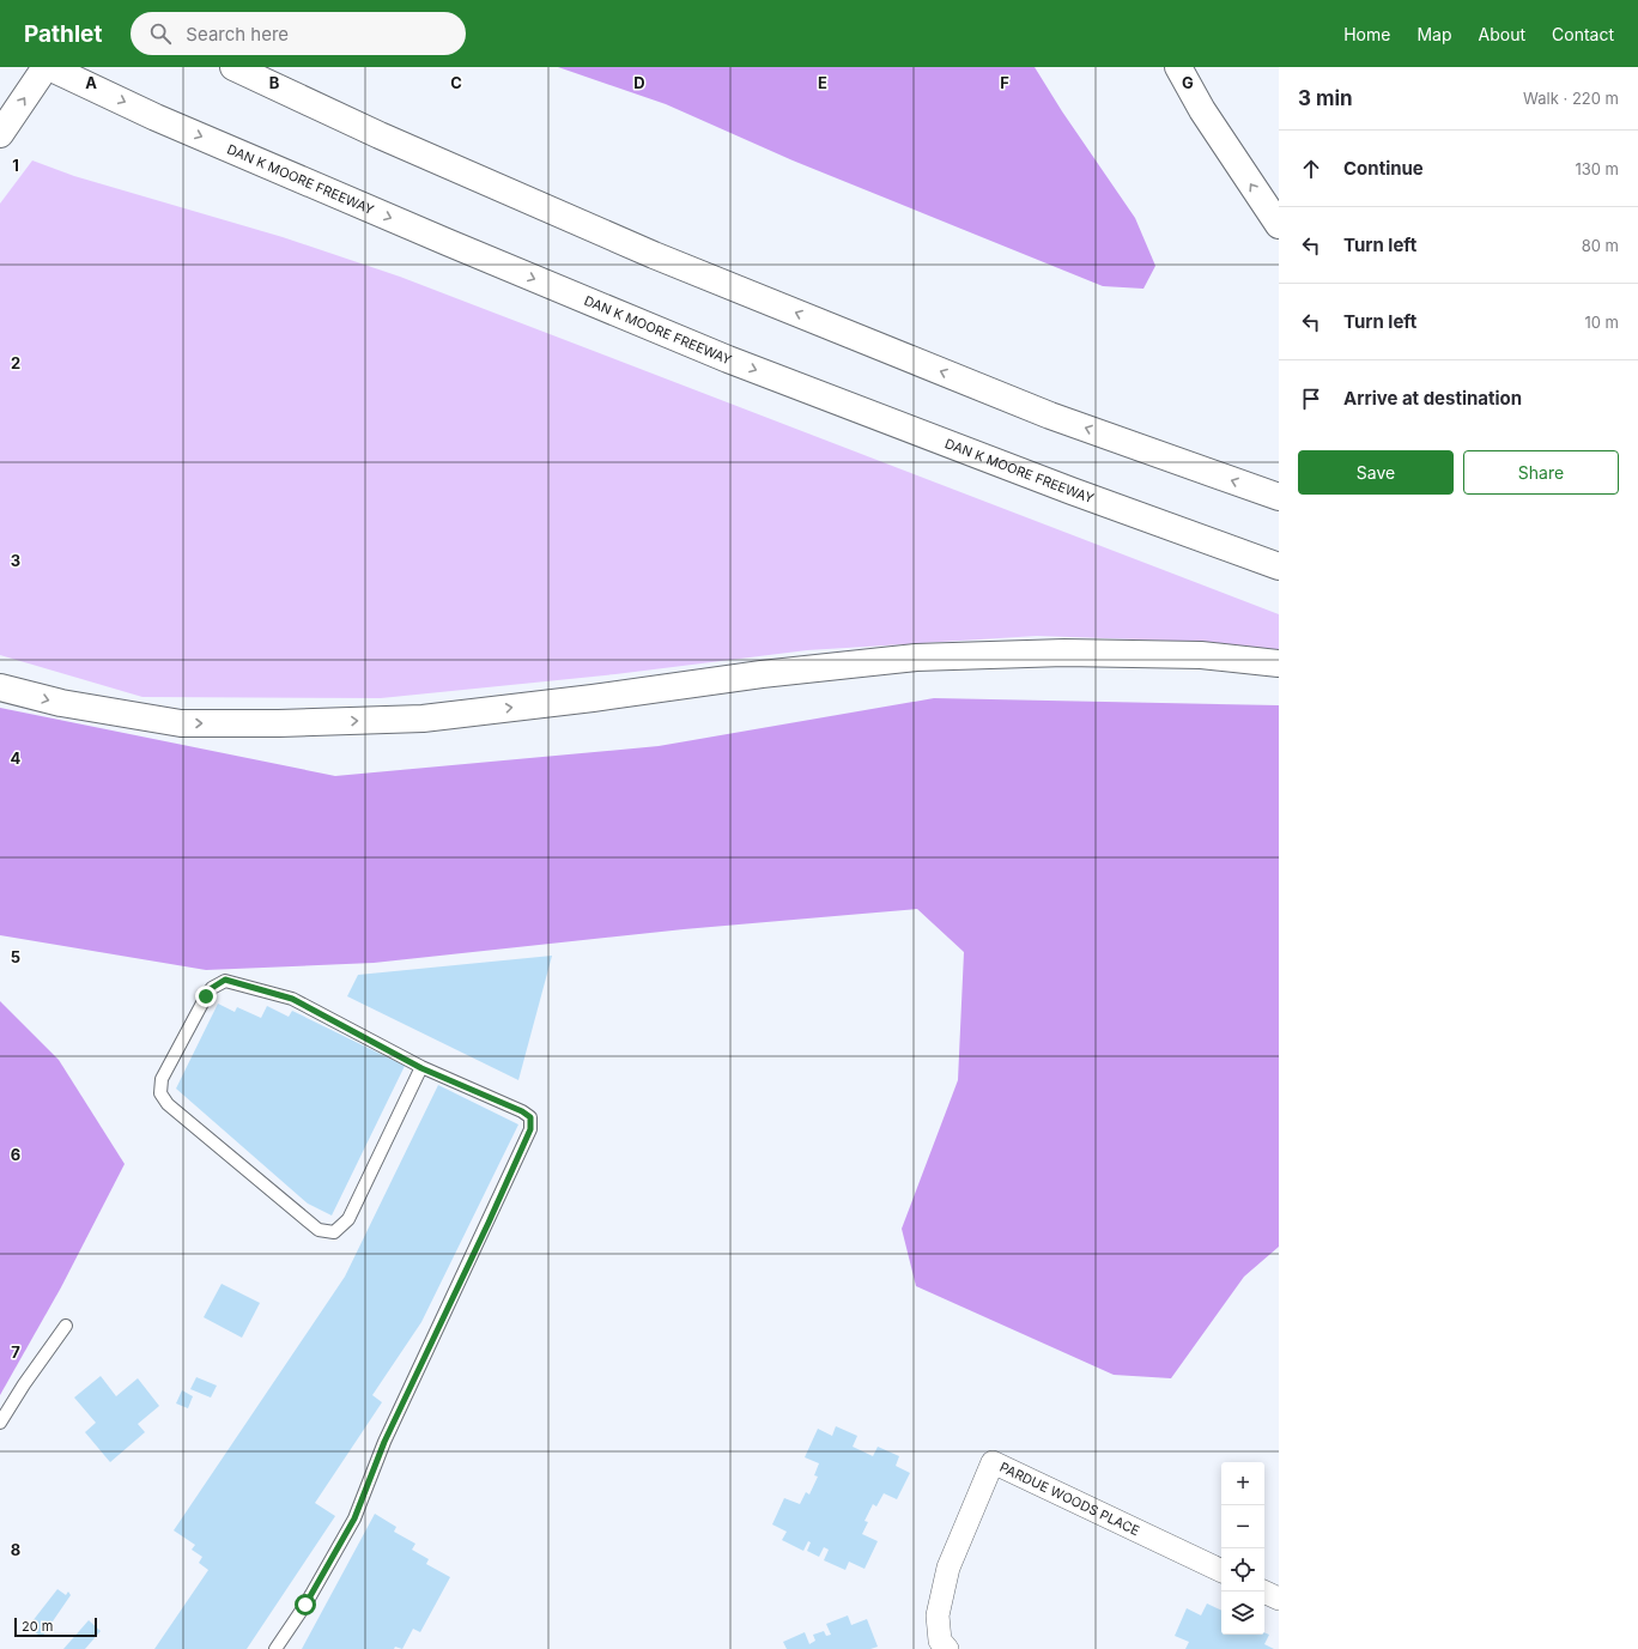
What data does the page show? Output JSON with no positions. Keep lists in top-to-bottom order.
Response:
{
  "streets": {
    "main road": ["DAN K MOORE FREEWAY"],
    "street": ["PARDUE WOODS PLACE"]
  },
  "scale_bar": "20 m",
  "page": {
    "header": "Pathlet",
    "search": "Search here",
    "nav": [
      "Home",
      "Map",
      "About",
      "Contact"
    ],
    "heading": ["3 min", "Walk · 220 m"],
    "list": [
      ["Continue", "130 m"],
      ["Turn left", "80 m"],
      ["Turn left", "10 m"],
      "Arrive at destination"
    ],
    "buttons": ["Save", "Share"],
    "map_buttons": ["+", "−"],
    "scale": "20 m"
  },
  "grid": {
    "columns": [
      "A",
      "B",
      "C",
      "D",
      "E",
      "F",
      "G"
    ],
    "rows": [
      "1",
      "2",
      "3",
      "4",
      "5",
      "6",
      "7",
      "8"
    ]
  }
}
